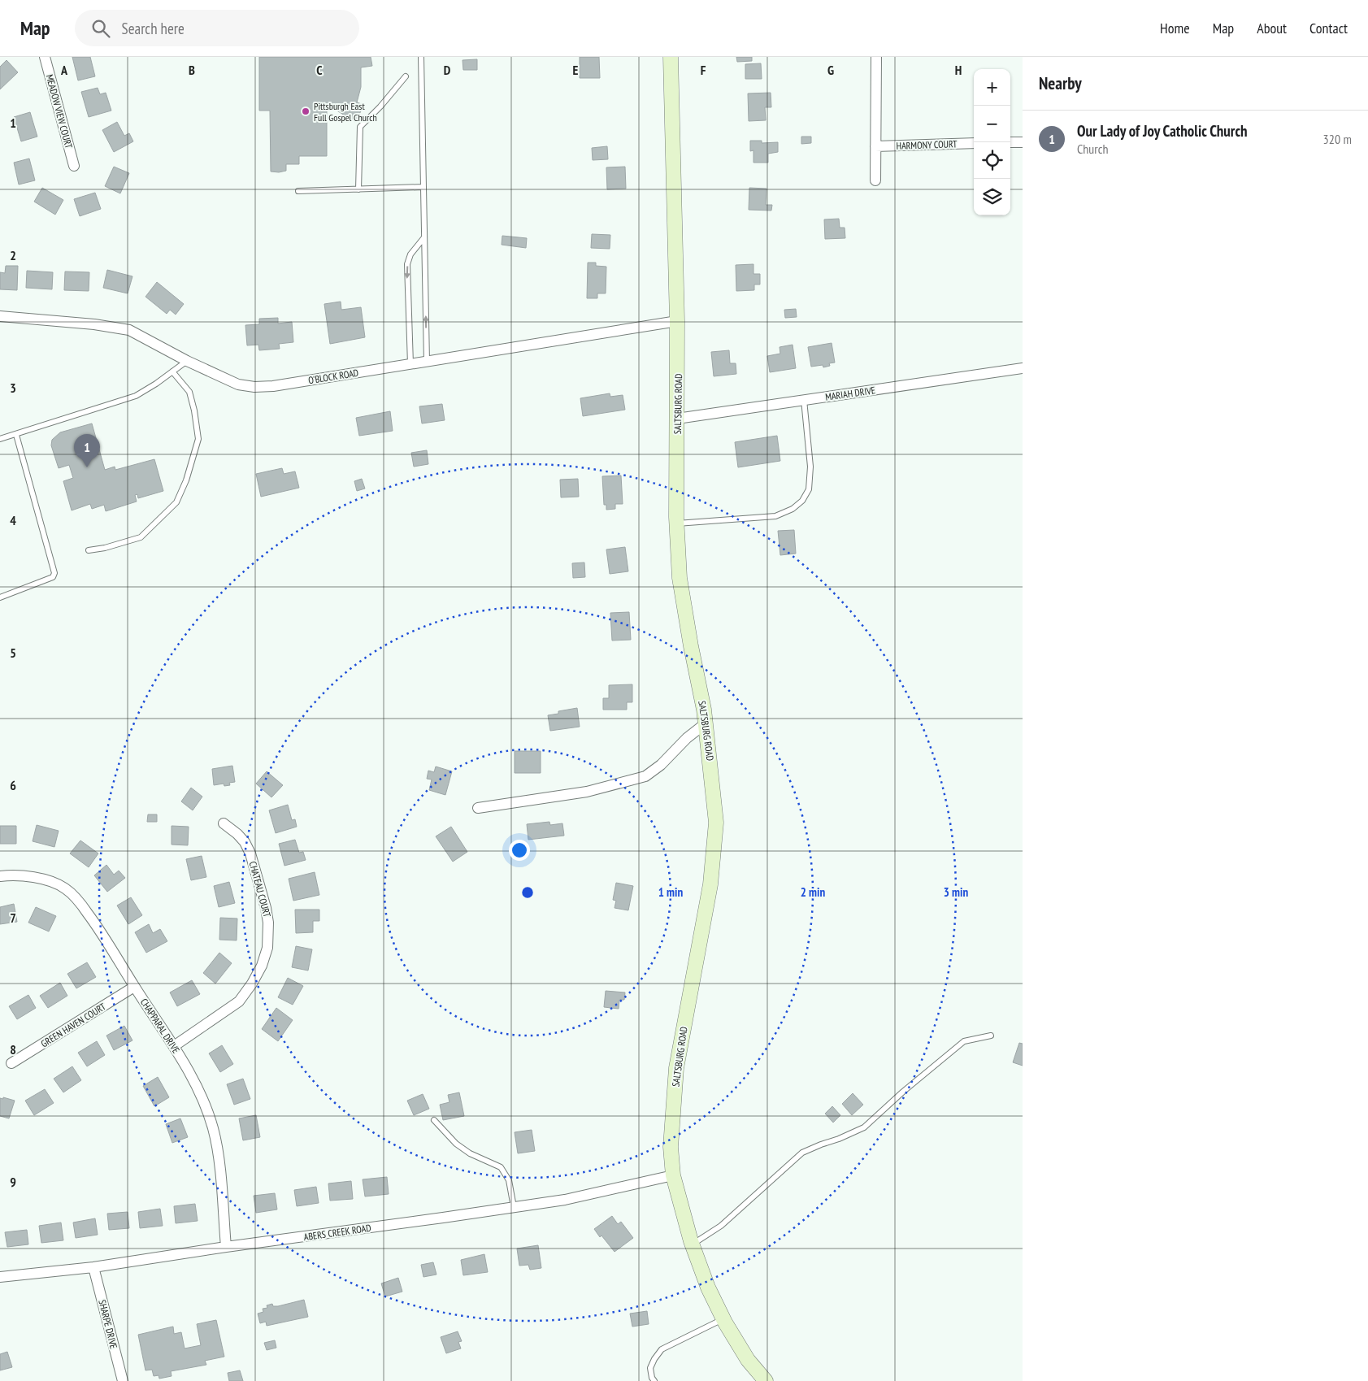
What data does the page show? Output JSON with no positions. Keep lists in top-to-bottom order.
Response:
{
  "streets": {
    "main road": ["SALTSBURG ROAD"],
    "street": [
      "MEADOW VIEW COURT",
      "HARMONY COURT",
      "O'BLOCK ROAD",
      "MARIAH DRIVE",
      "CHATEAU COURT",
      "GREEN HAVEN COURT",
      "CHAPPARAL DRIVE",
      "ABERS CREEK ROAD",
      "SHARPE DRIVE"
    ]
  },
  "crossings": [
    ["O'BLOCK ROAD", "SALTSBURG ROAD"],
    ["MARIAH DRIVE", "SALTSBURG ROAD"],
    ["SALTSBURG ROAD", "ABERS CREEK ROAD"],
    ["CHATEAU COURT", "CHAPPARAL DRIVE"],
    ["GREEN HAVEN COURT", "CHAPPARAL DRIVE"],
    ["CHAPPARAL DRIVE", "ABERS CREEK ROAD"],
    ["ABERS CREEK ROAD", "SHARPE DRIVE"]
  ],
  "places": ["Pittsburgh East Full Gospel Church"],
  "page": {
    "header": "Map",
    "search": "Search here",
    "nav": [
      "Home",
      "Map",
      "About",
      "Contact"
    ],
    "heading": "Nearby",
    "map_buttons": ["+", "−"],
    "list": [
      {
        "mark": "1",
        "name": "Our Lady of Joy Catholic Church",
        "note": "Church",
        "value": "320 m"
      }
    ],
    "pins": "1"
  },
  "grid": {
    "columns": [
      "A",
      "B",
      "C",
      "D",
      "E",
      "F",
      "G",
      "H"
    ],
    "rows": [
      "1",
      "2",
      "3",
      "4",
      "5",
      "6",
      "7",
      "8",
      "9"
    ]
  },
  "rings": ["1 min", "2 min", "3 min"]
}
